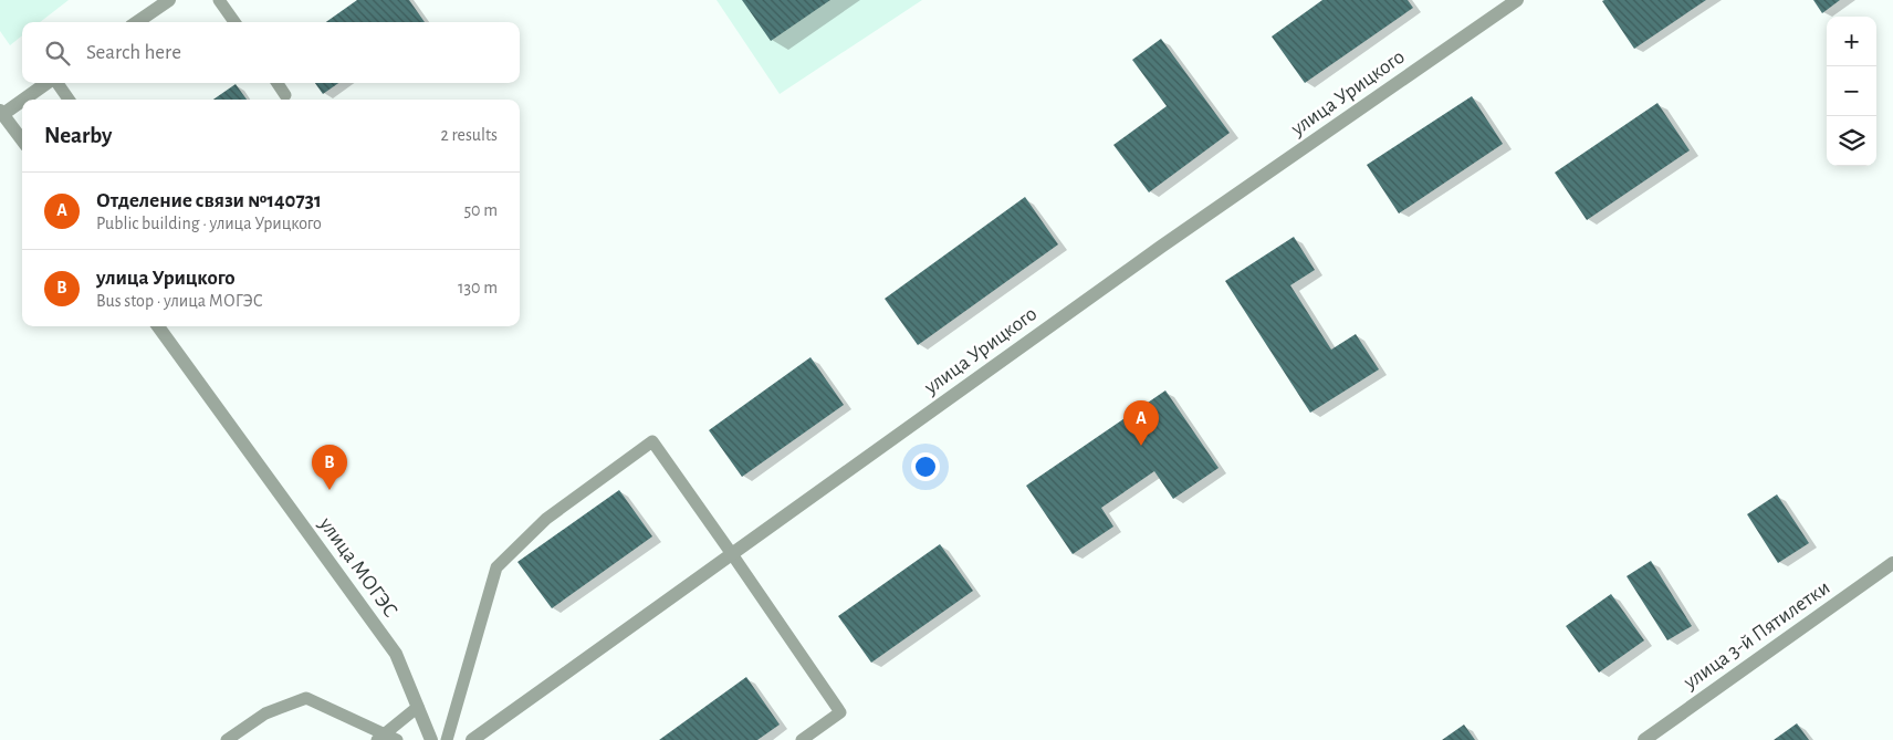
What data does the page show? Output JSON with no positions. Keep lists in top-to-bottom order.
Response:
{
  "streets": {
    "street": ["улица Урицкого", "улица МОГЭС", "улица 3-й Пятилетки"]
  },
  "page": {
    "map_buttons": ["+", "−"],
    "search": "Search here",
    "heading": ["Nearby", "2 results"],
    "list": [
      {
        "mark": "A",
        "name": "Отделение связи №140731",
        "note": "Public building · улица Урицкого",
        "value": "50 m"
      },
      {
        "mark": "B",
        "name": "улица Урицкого",
        "note": "Bus stop · улица МОГЭС",
        "value": "130 m"
      }
    ],
    "pins": ["A", "B"]
  }
}
